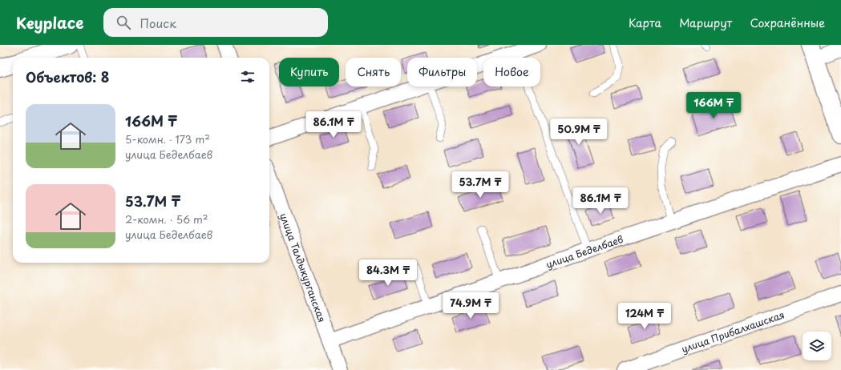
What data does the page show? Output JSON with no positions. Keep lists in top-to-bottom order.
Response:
{
  "streets": {
    "street": ["улица Беделбаев", "улица Талдыкурганская", "улица Прибалхашская"]
  },
  "crossings": [
    ["улица Беделбаев", "улица Талдыкурганская"]
  ],
  "page": {
    "header": "Keyplace",
    "search": "Поиск",
    "nav": ["Карта", "Маршрут", "Сохранённые"],
    "chip": [
      "Купить",
      "Снять",
      "Фильтры",
      "Новое"
    ],
    "heading": "Объектов: 8",
    "price": [
      "166M ₸",
      "86.1M ₸",
      "50.9M ₸",
      "53.7M ₸",
      "86.1M ₸",
      "84.3M ₸",
      "74.9M ₸",
      "124M ₸"
    ],
    "list": [
      {
        "name": "166M ₸",
        "note": "5-комн. · 173 m² · улица Беделбаев"
      },
      {
        "name": "53.7M ₸",
        "note": "2-комн. · 56 m² · улица Беделбаев"
      }
    ]
  }
}
